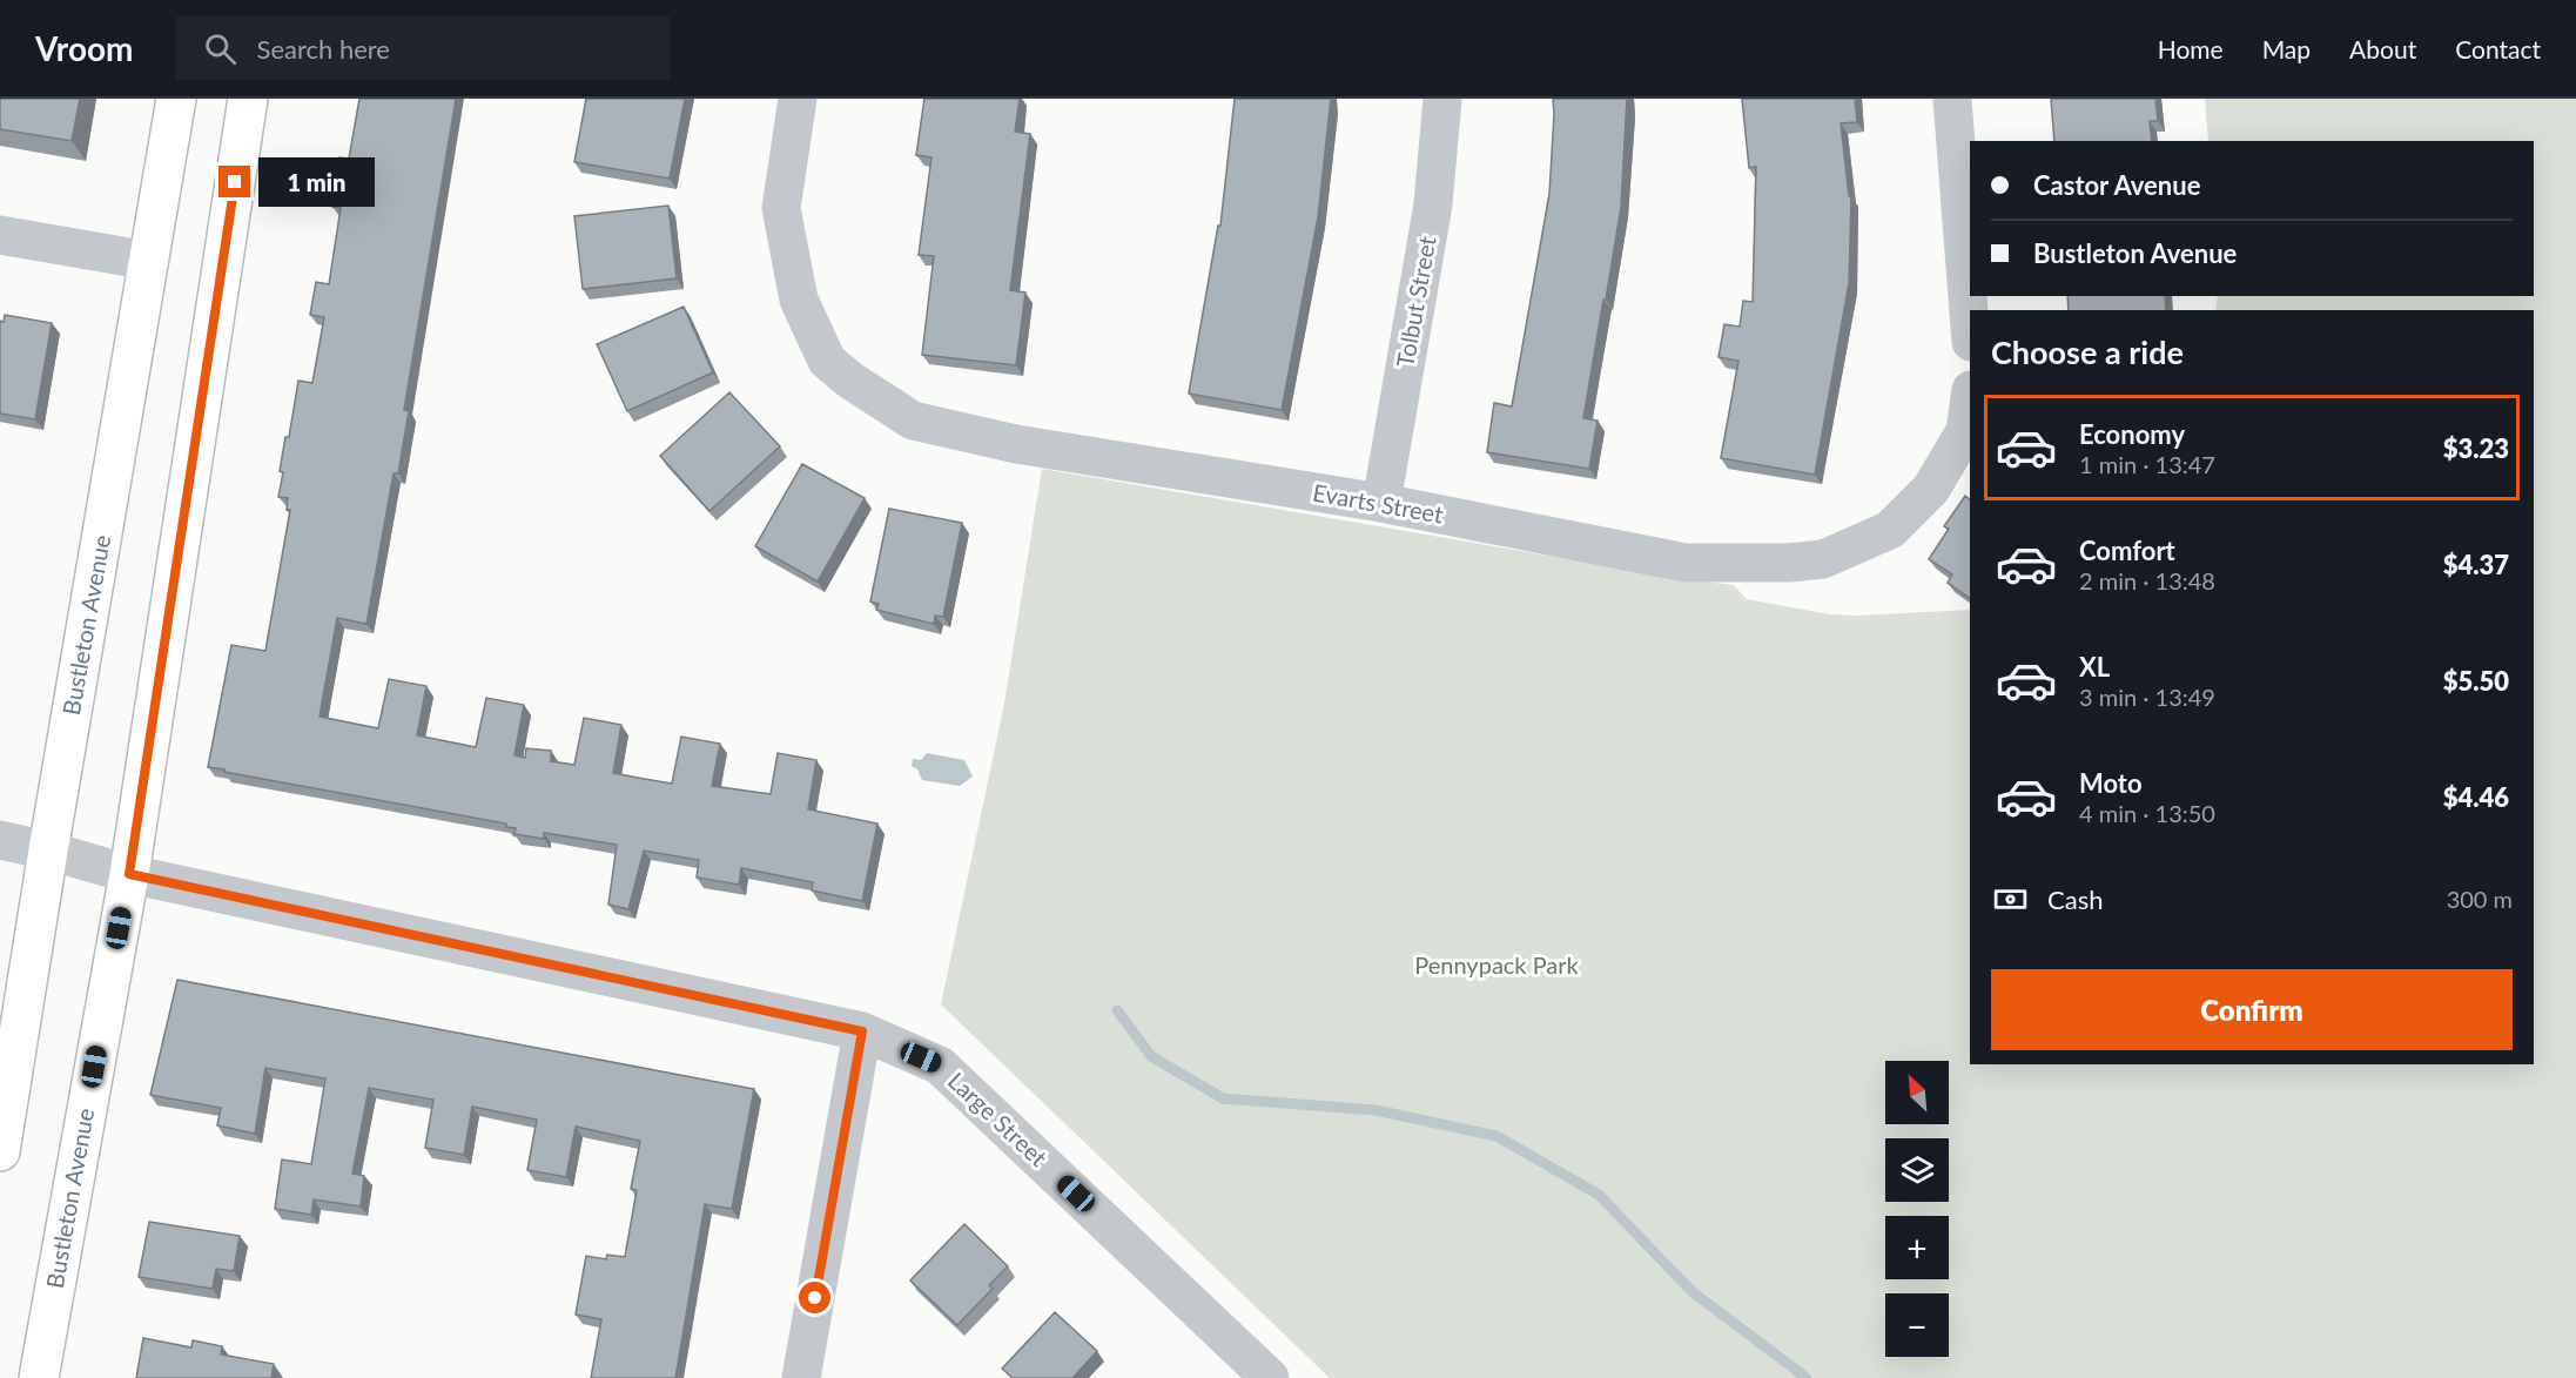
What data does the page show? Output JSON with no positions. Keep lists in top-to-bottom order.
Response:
{
  "streets": {
    "main road": ["Bustleton Avenue"],
    "street": ["Tolbut Street", "Evarts Street", "Large Street"]
  },
  "crossings": [
    ["Tolbut Street", "Evarts Street"],
    ["Bustleton Avenue", "Large Street"]
  ],
  "parks": ["Pennypack Park"],
  "north": "top left",
  "page": {
    "header": "Vroom",
    "search": "Search here",
    "nav": [
      "Home",
      "Map",
      "About",
      "Contact"
    ],
    "banner": ["Castor Avenue", "Bustleton Avenue"],
    "bubble": "1 min",
    "heading": "Choose a ride",
    "list": [
      {
        "name": "Economy",
        "note": "1 min · 13:47",
        "value": "$3.23"
      },
      {
        "name": "Comfort",
        "note": "2 min · 13:48",
        "value": "$4.37"
      },
      {
        "name": "XL",
        "note": "3 min · 13:49",
        "value": "$5.50"
      },
      {
        "name": "Moto",
        "note": "4 min · 13:50",
        "value": "$4.46"
      }
    ],
    "pay": ["Cash", "300 m"],
    "buttons": "Confirm",
    "map_buttons": ["+", "−"]
  }
}
